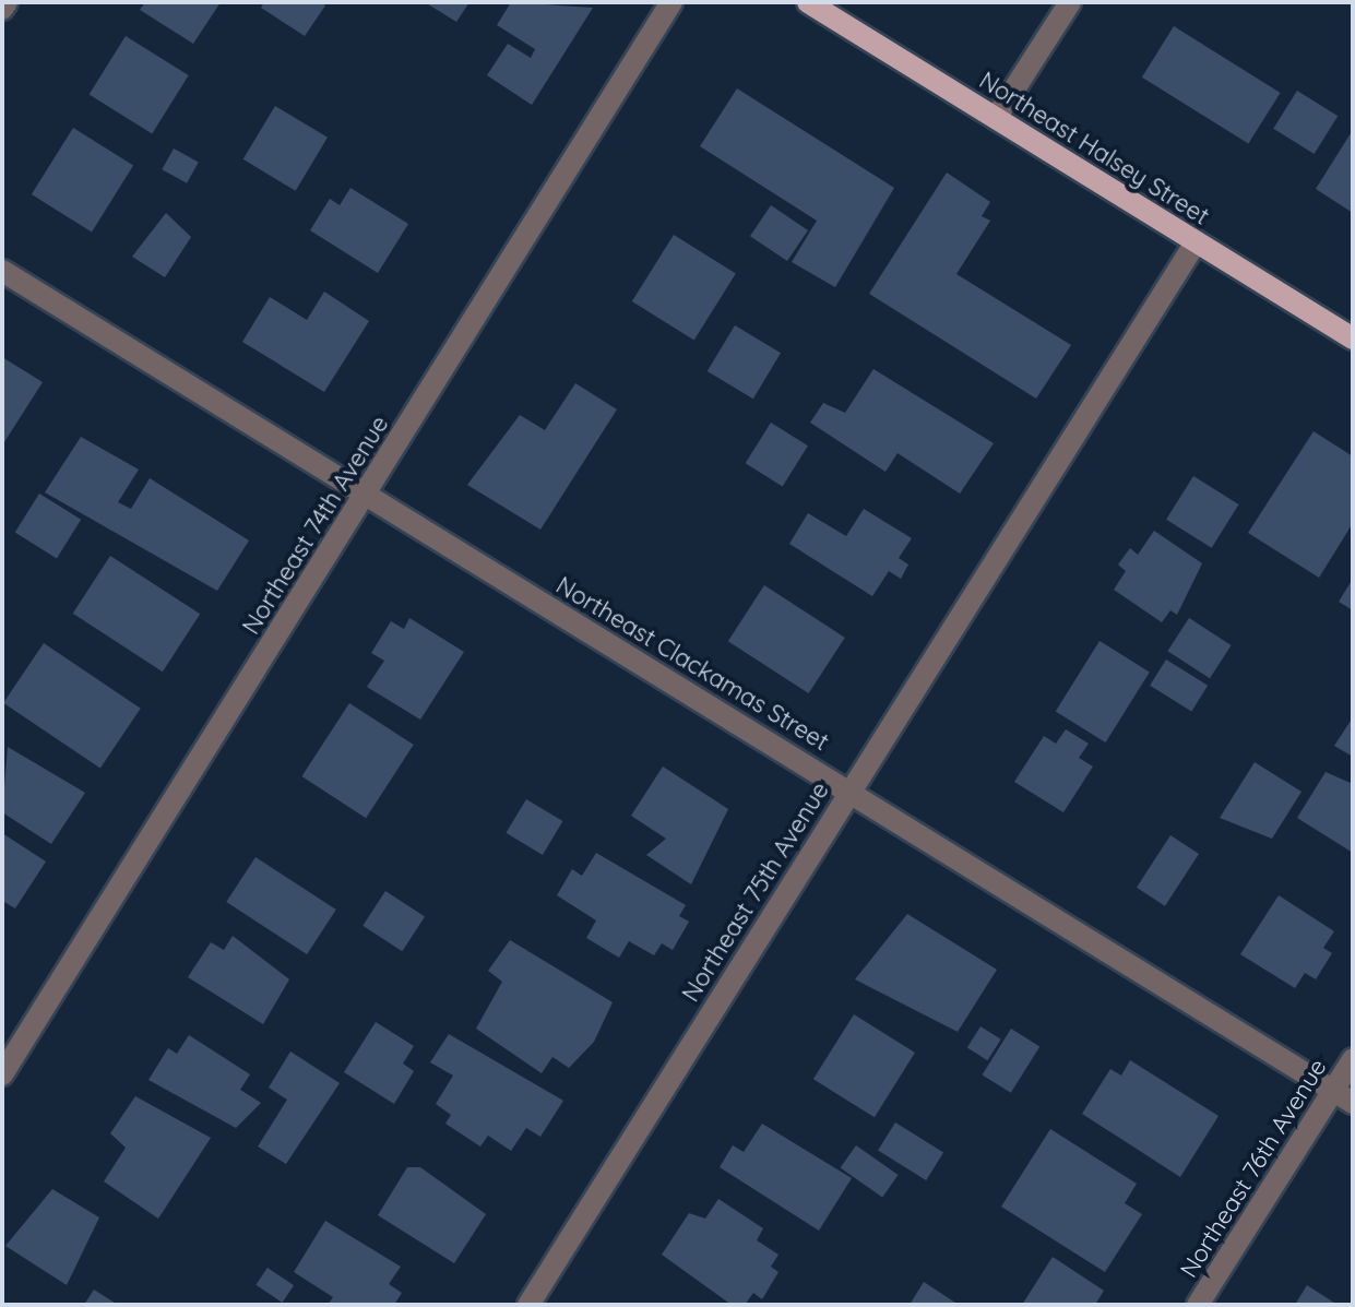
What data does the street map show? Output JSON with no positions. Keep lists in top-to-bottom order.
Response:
{
  "streets": {
    "main road": ["Northeast Halsey Street"],
    "street": [
      "Northeast 74th Avenue",
      "Northeast Clackamas Street",
      "Northeast 75th Avenue",
      "Northeast 76th Avenue"
    ]
  },
  "crossings": [
    ["Northeast Halsey Street", "Northeast 75th Avenue"],
    ["Northeast 74th Avenue", "Northeast Clackamas Street"],
    ["Northeast Clackamas Street", "Northeast 75th Avenue"],
    ["Northeast Clackamas Street", "Northeast 76th Avenue"]
  ]
}
